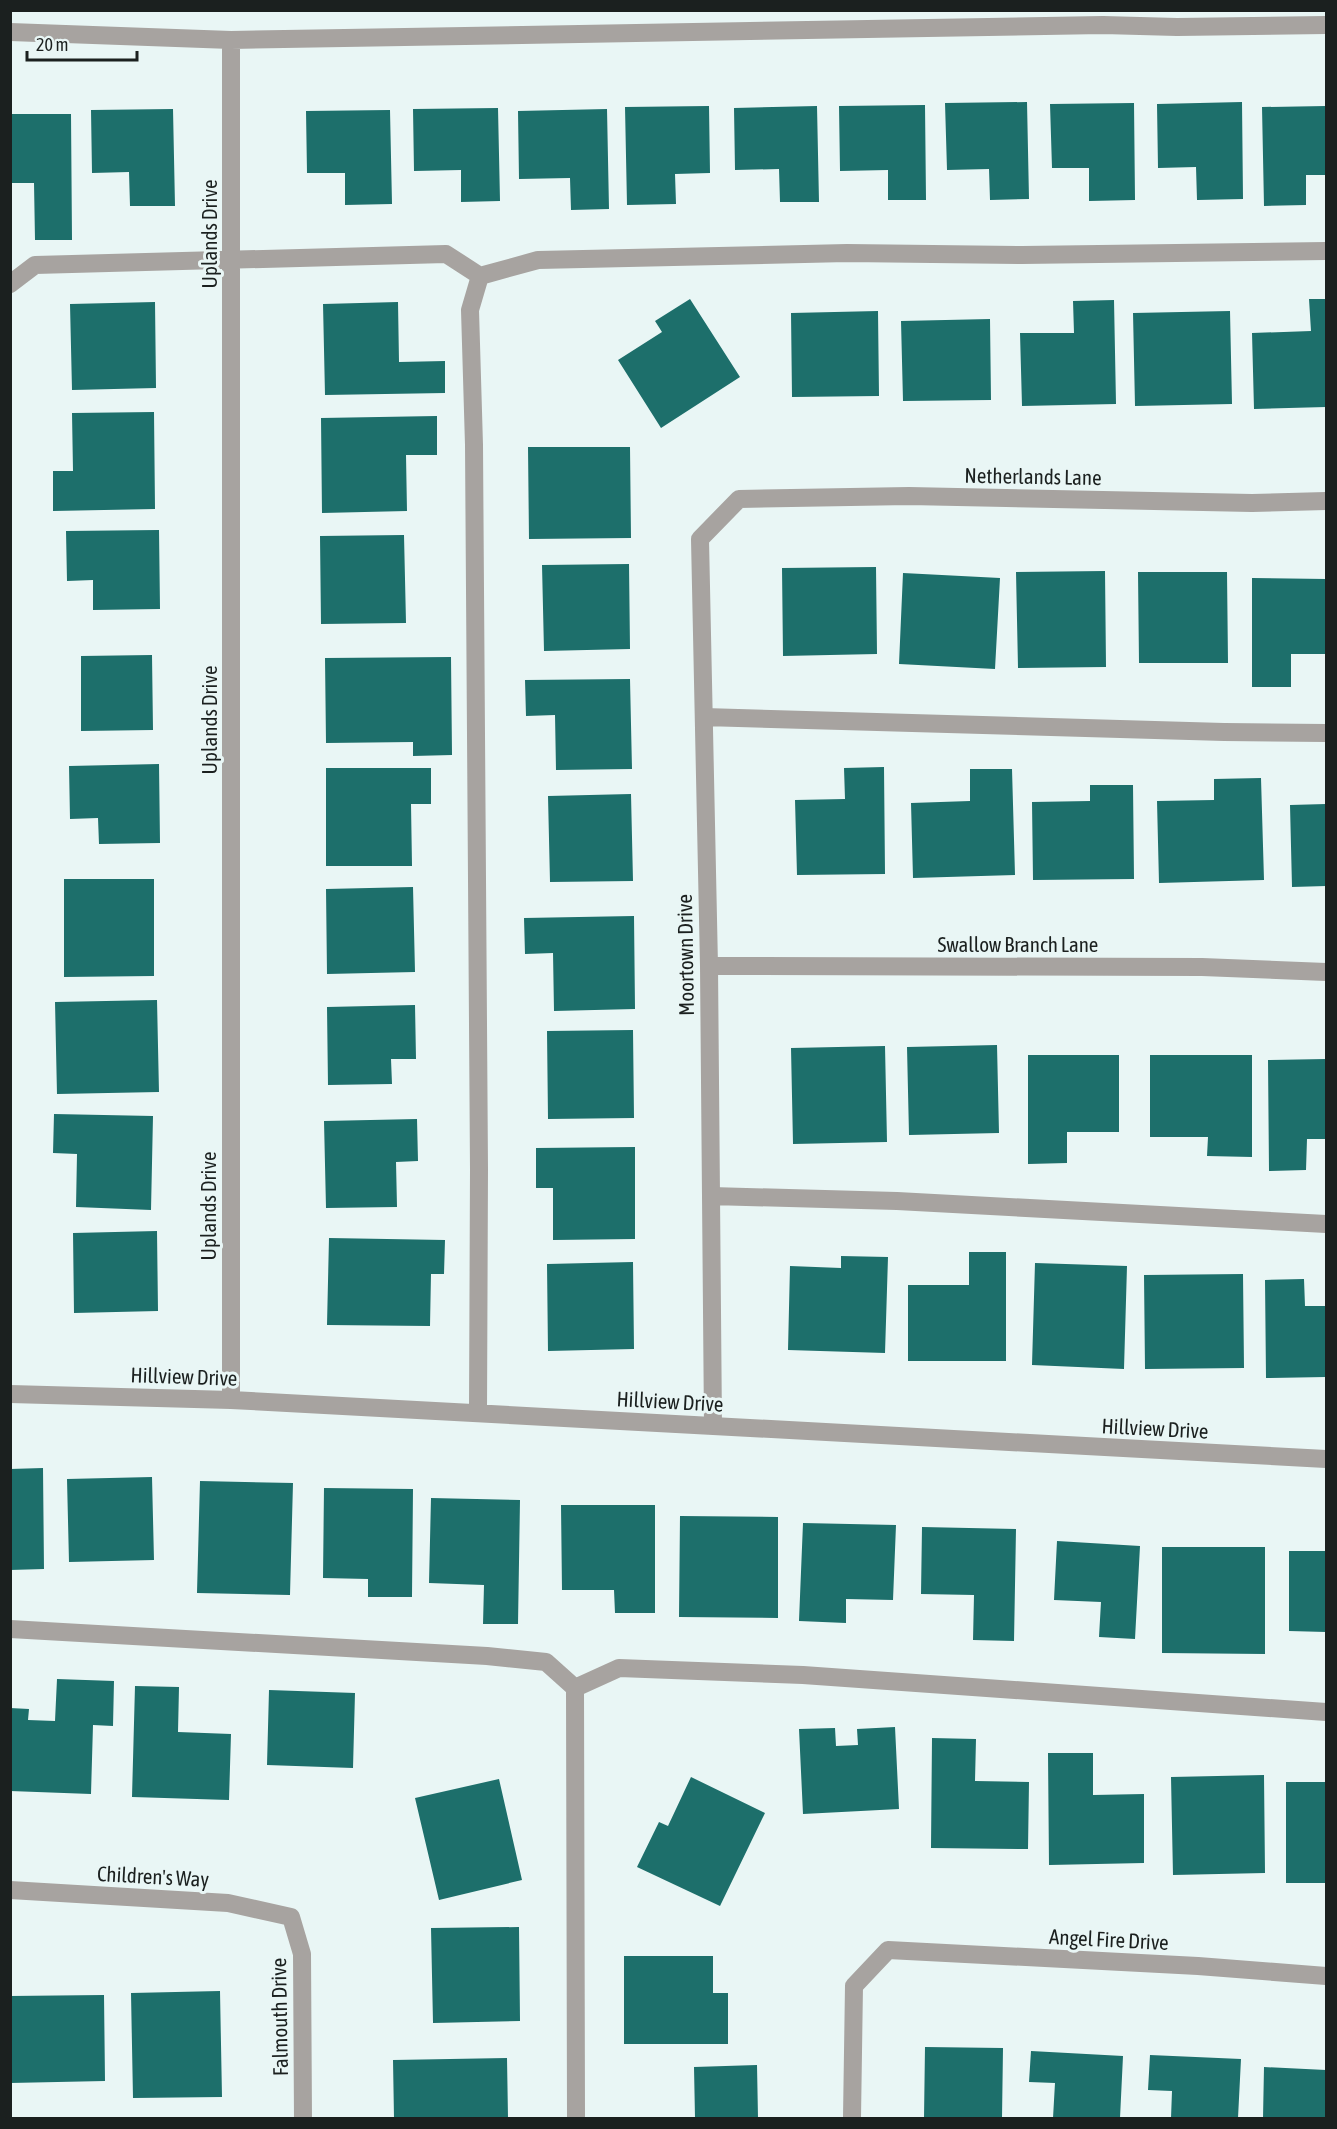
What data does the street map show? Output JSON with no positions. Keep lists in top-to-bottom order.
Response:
{
  "streets": {
    "street": [
      "Uplands Drive",
      "Netherlands Lane",
      "Swallow Branch Lane",
      "Moortown Drive",
      "Hillview Drive",
      "Children's Way",
      "Angel Fire Drive",
      "Falmouth Drive"
    ]
  },
  "crossings": [
    ["Uplands Drive", "Hillview Drive"],
    ["Netherlands Lane", "Moortown Drive"],
    ["Swallow Branch Lane", "Moortown Drive"],
    ["Moortown Drive", "Hillview Drive"],
    ["Children's Way", "Falmouth Drive"]
  ],
  "scale_bar": "20 m"
}
